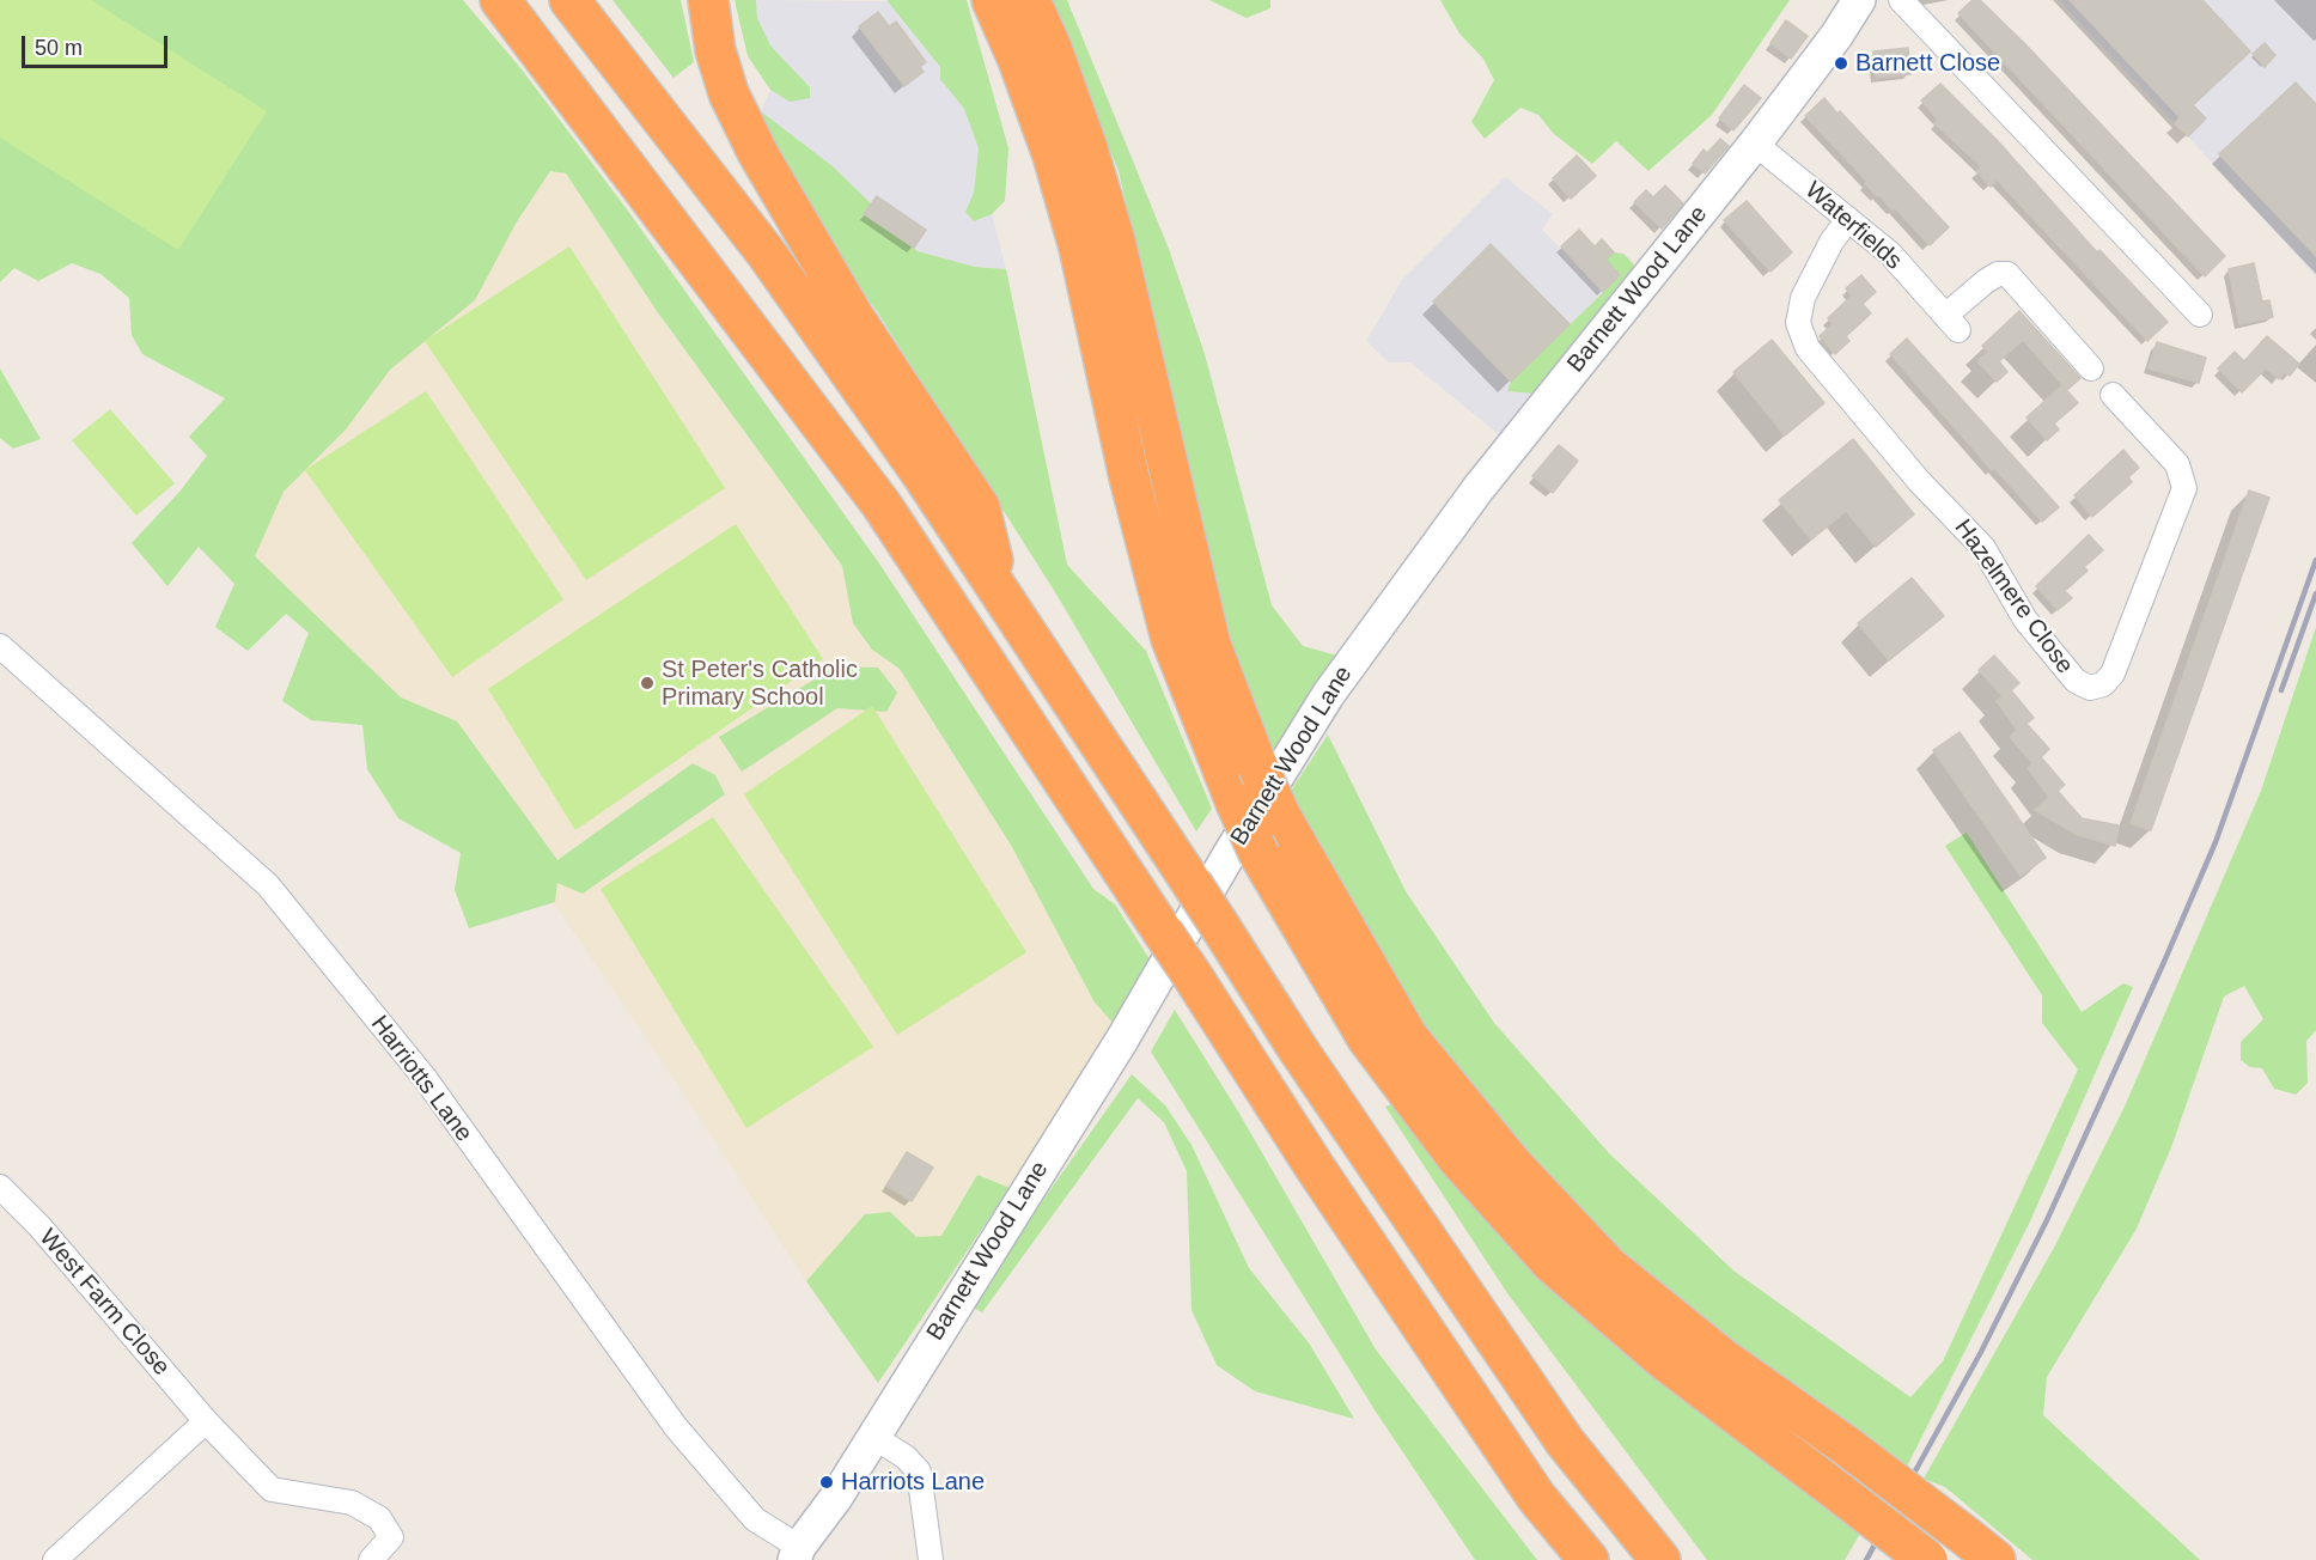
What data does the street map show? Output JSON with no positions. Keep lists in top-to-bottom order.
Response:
{
  "streets": {
    "street": [
      "Waterfields",
      "Barnett Wood Lane",
      "Hazelmere Close",
      "Harriotts Lane",
      "West Farm Close"
    ]
  },
  "crossings": [
    ["Waterfields", "Barnett Wood Lane"],
    ["Waterfields", "Hazelmere Close"],
    ["Barnett Wood Lane", "Harriotts Lane"]
  ],
  "places": ["Barnett Close", "St Peter's Catholic Primary School", "Harriots Lane"],
  "scale_bar": "50 m"
}
